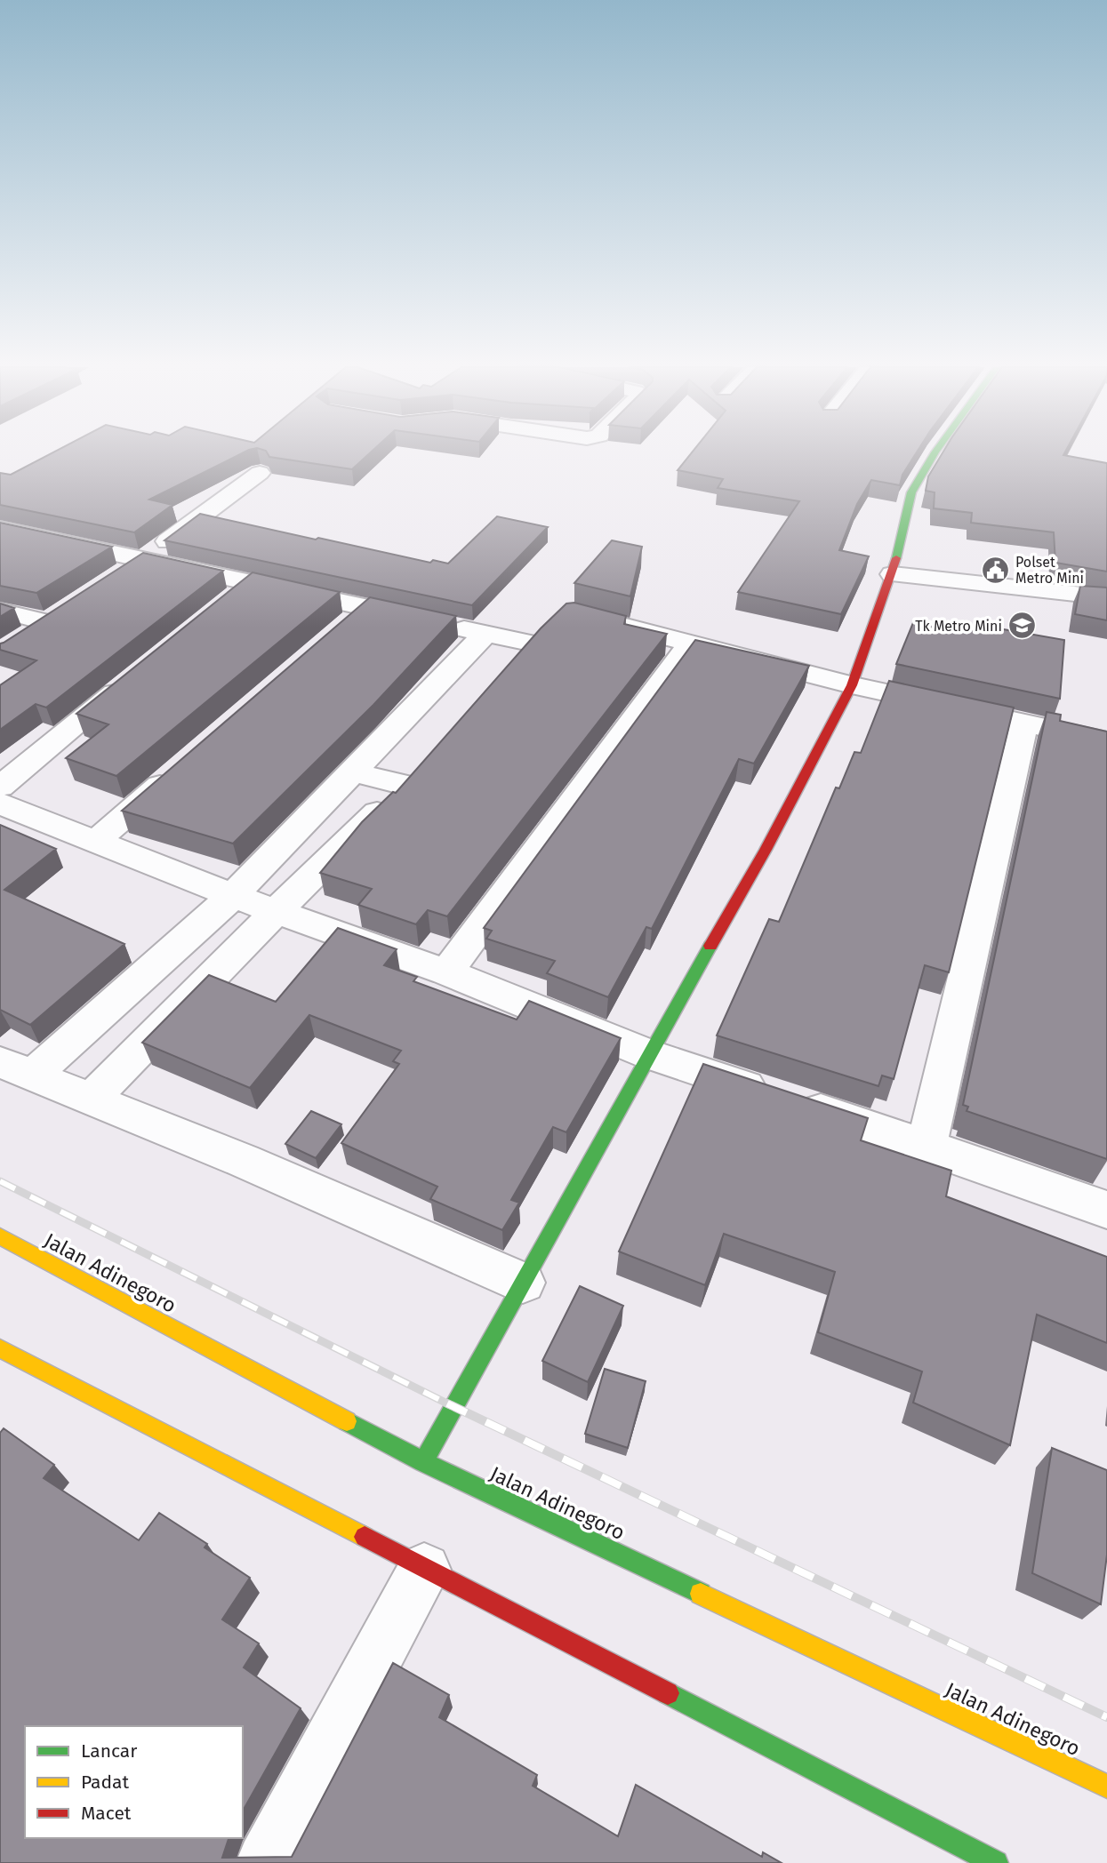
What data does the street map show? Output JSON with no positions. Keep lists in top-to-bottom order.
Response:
{
  "streets": {
    "main road": ["Jalan Adinegoro"]
  },
  "places": {
    "public building": ["Polset Metro Mini"],
    "school or university": ["Tk Metro Mini"]
  },
  "legend": ["Lancar", "Padat", "Macet"]
}
